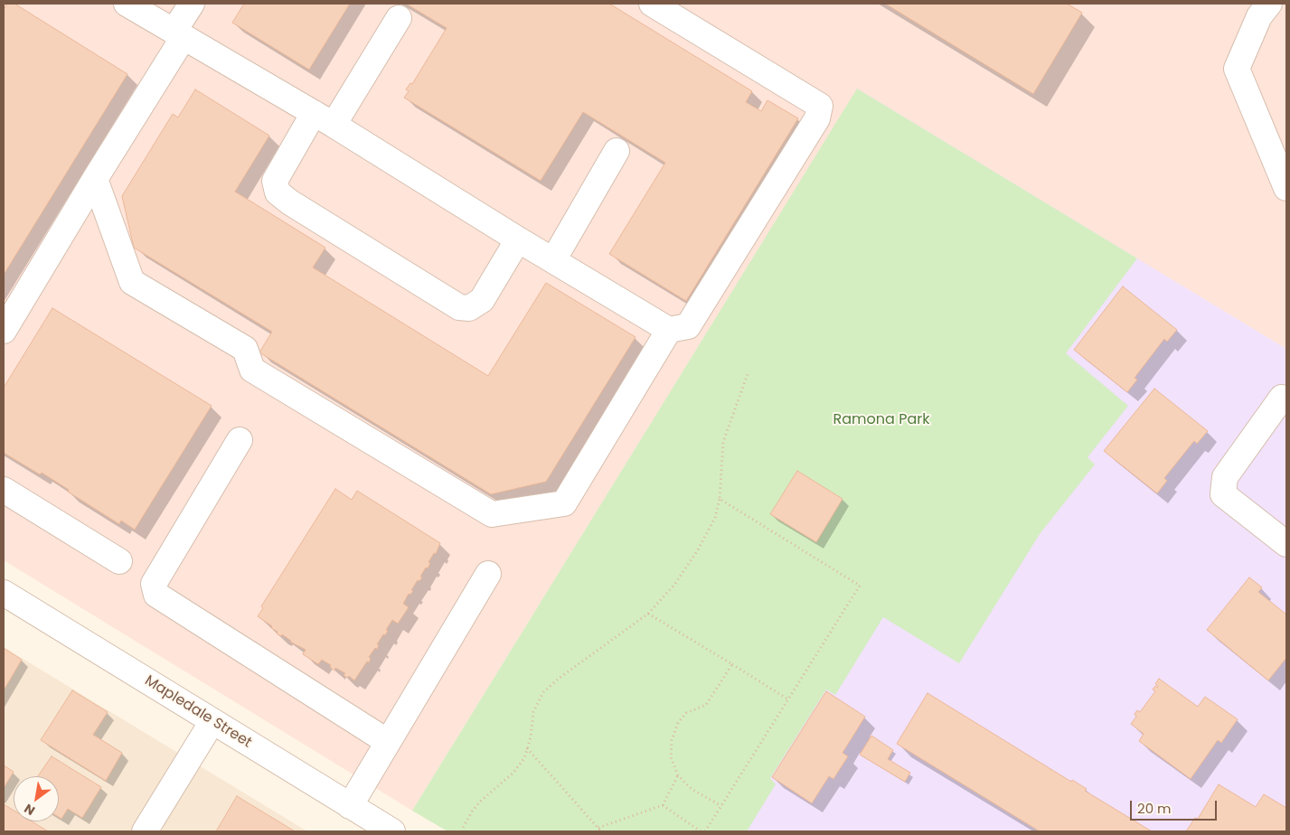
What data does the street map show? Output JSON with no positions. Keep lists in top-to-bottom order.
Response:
{
  "streets": {
    "street": ["Mapledale Street"]
  },
  "parks": ["Ramona Park"],
  "scale_bar": "20 m",
  "north": "bottom left"
}
